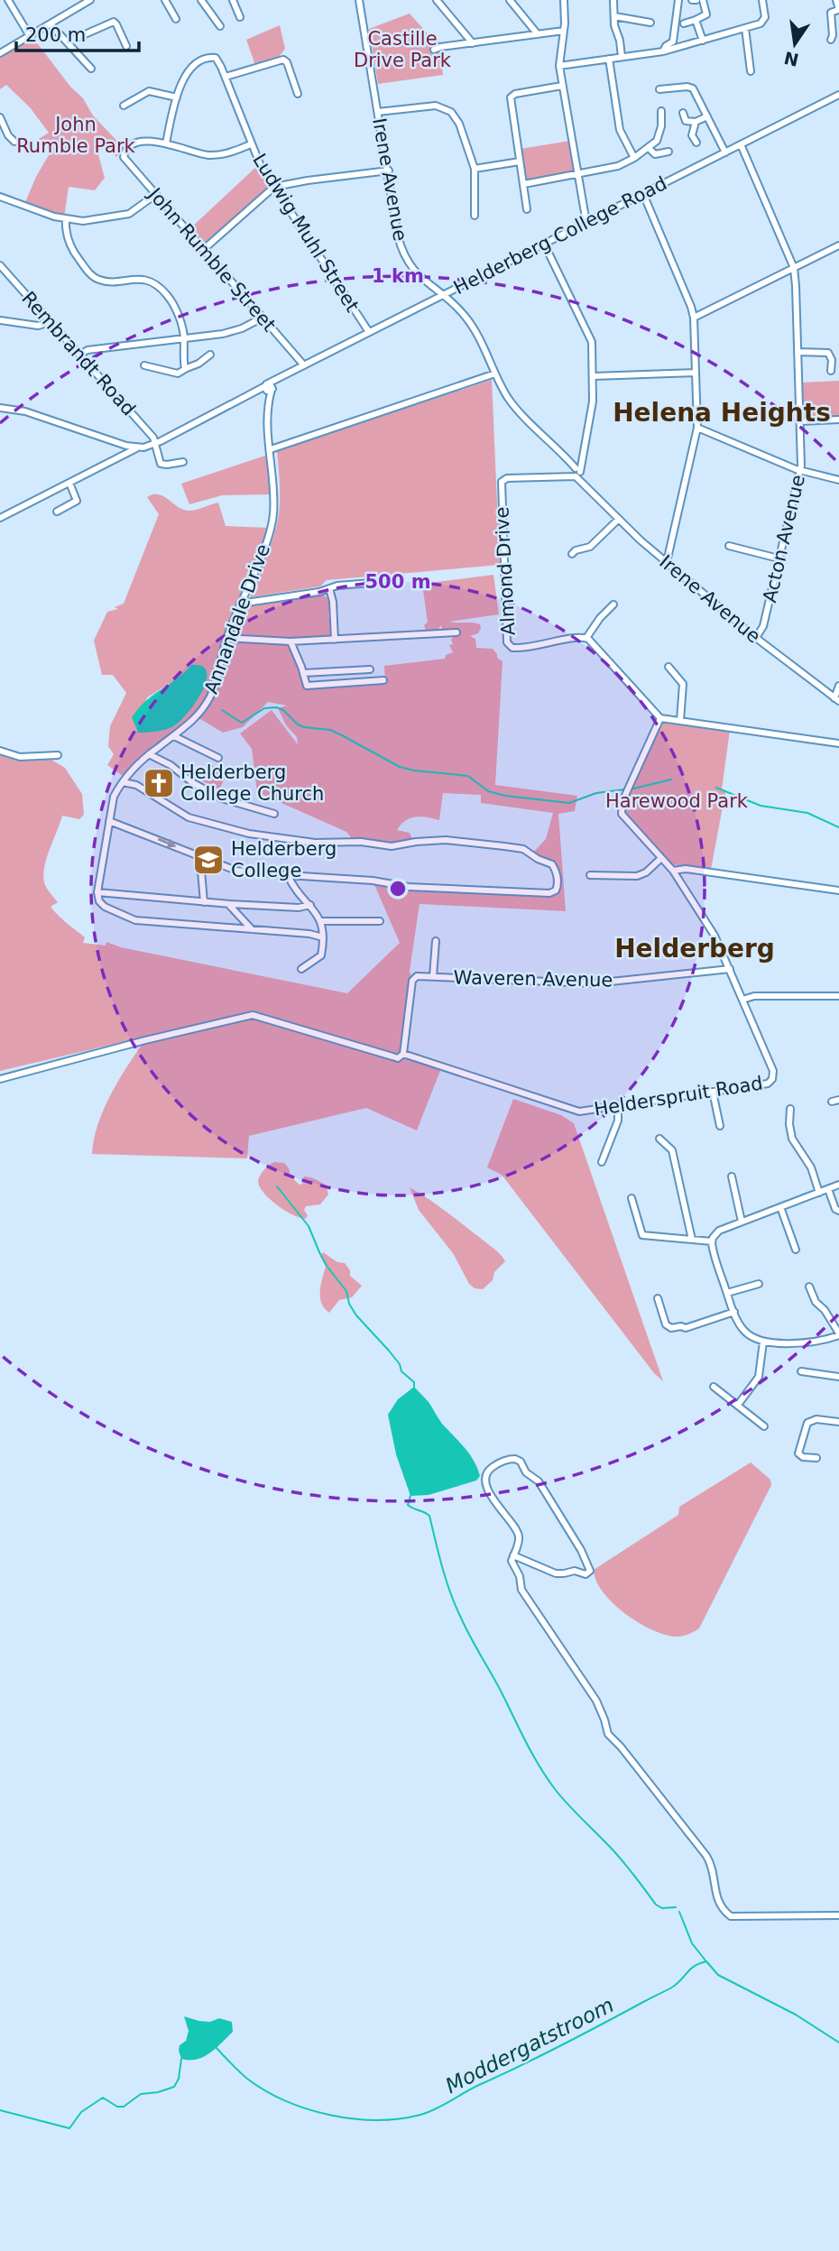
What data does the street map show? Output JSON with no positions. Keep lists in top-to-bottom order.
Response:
{
  "streets": {
    "street": [
      "Irene Avenue",
      "Ludwig Muhl Street",
      "Helderberg College Road",
      "John Rumble Street",
      "Rembrandt Road",
      "Acton Avenue",
      "Almond Drive",
      "Annandale Drive",
      "Waveren Avenue",
      "Helderspruit Road"
    ]
  },
  "crossings": [
    ["Irene Avenue", "Helderberg College Road"],
    ["Irene Avenue", "Acton Avenue"],
    ["Irene Avenue", "Almond Drive"],
    ["Ludwig Muhl Street", "Helderberg College Road"],
    ["Ludwig Muhl Street", "John Rumble Street"],
    ["Helderberg College Road", "John Rumble Street"],
    ["Helderberg College Road", "Rembrandt Road"],
    ["Helderberg College Road", "Acton Avenue"],
    ["Helderberg College Road", "Annandale Drive"],
    ["Waveren Avenue", "Helderspruit Road"]
  ],
  "districts": ["Helena Heights", "Helderberg"],
  "water": ["Moddergatstroom"],
  "parks": ["Castille Drive Park", "John Rumble Park", "Harewood Park"],
  "places": {
    "church": ["Helderberg College Church"],
    "school or university": ["Helderberg College"]
  },
  "scale_bar": "200 m",
  "north": "bottom",
  "rings": ["1 km", "500 m"]
}
